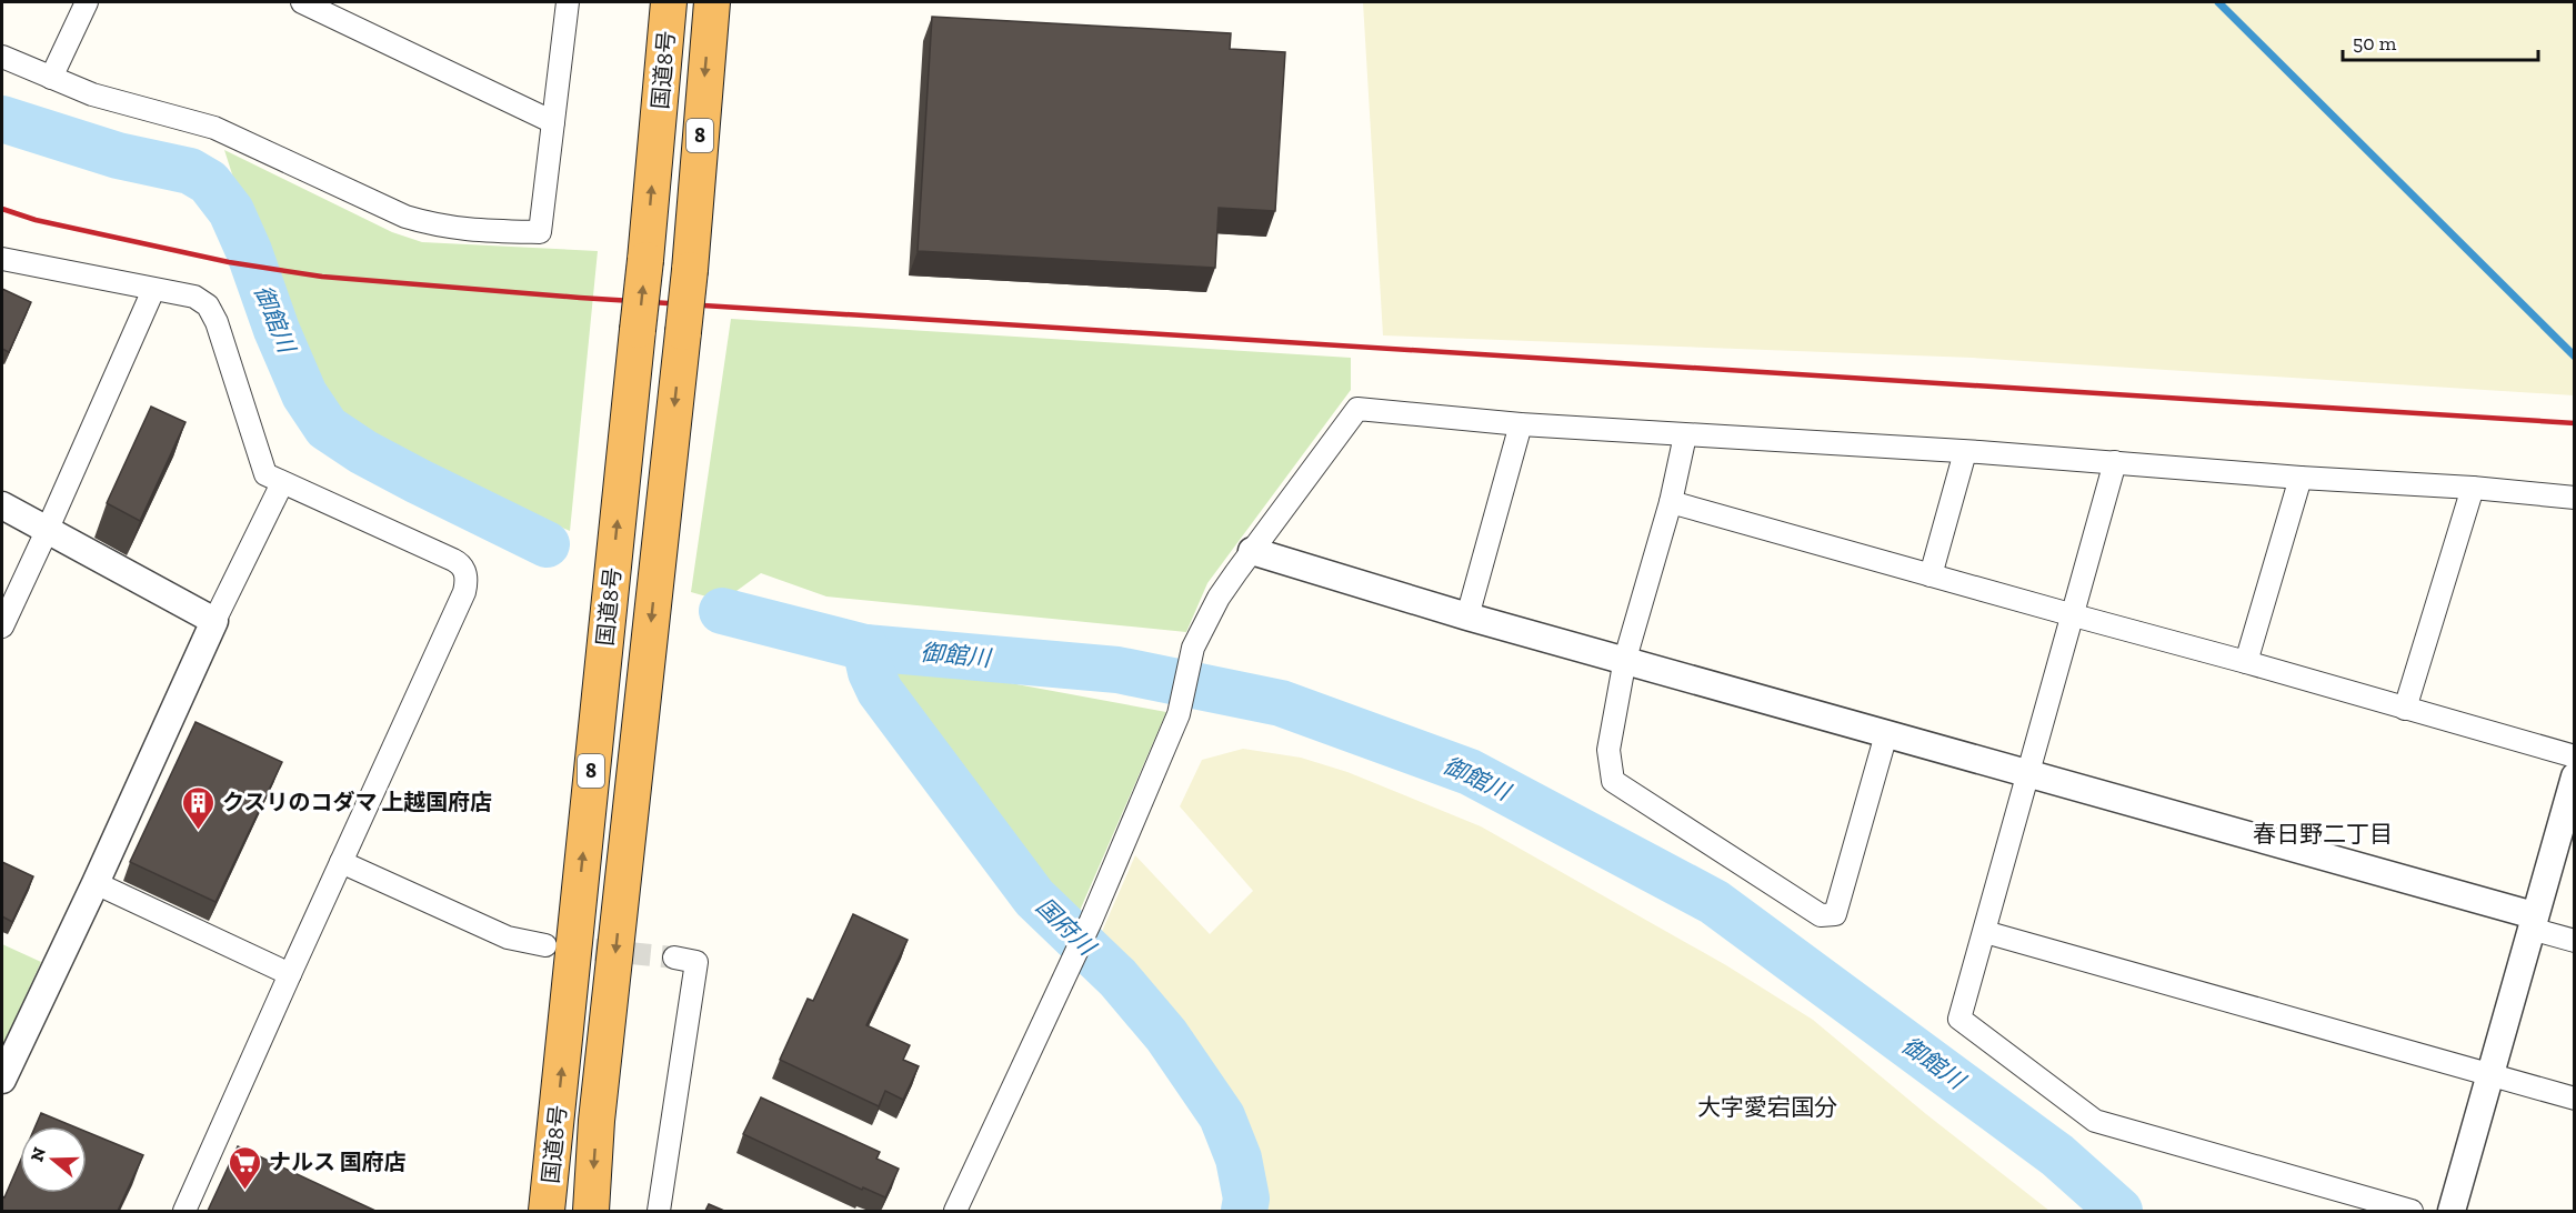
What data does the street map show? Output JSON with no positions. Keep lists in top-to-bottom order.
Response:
{
  "streets": {
    "highway": ["国道8号", "8"]
  },
  "districts": ["春日野二丁目", "大字愛宕国分"],
  "water": ["御館川", "国府川"],
  "places": {
    "building": ["クスリのコダマ 上越国府店"],
    "supermarket": ["ナルス 国府店"]
  },
  "scale_bar": "50 m",
  "north": "left"
}
